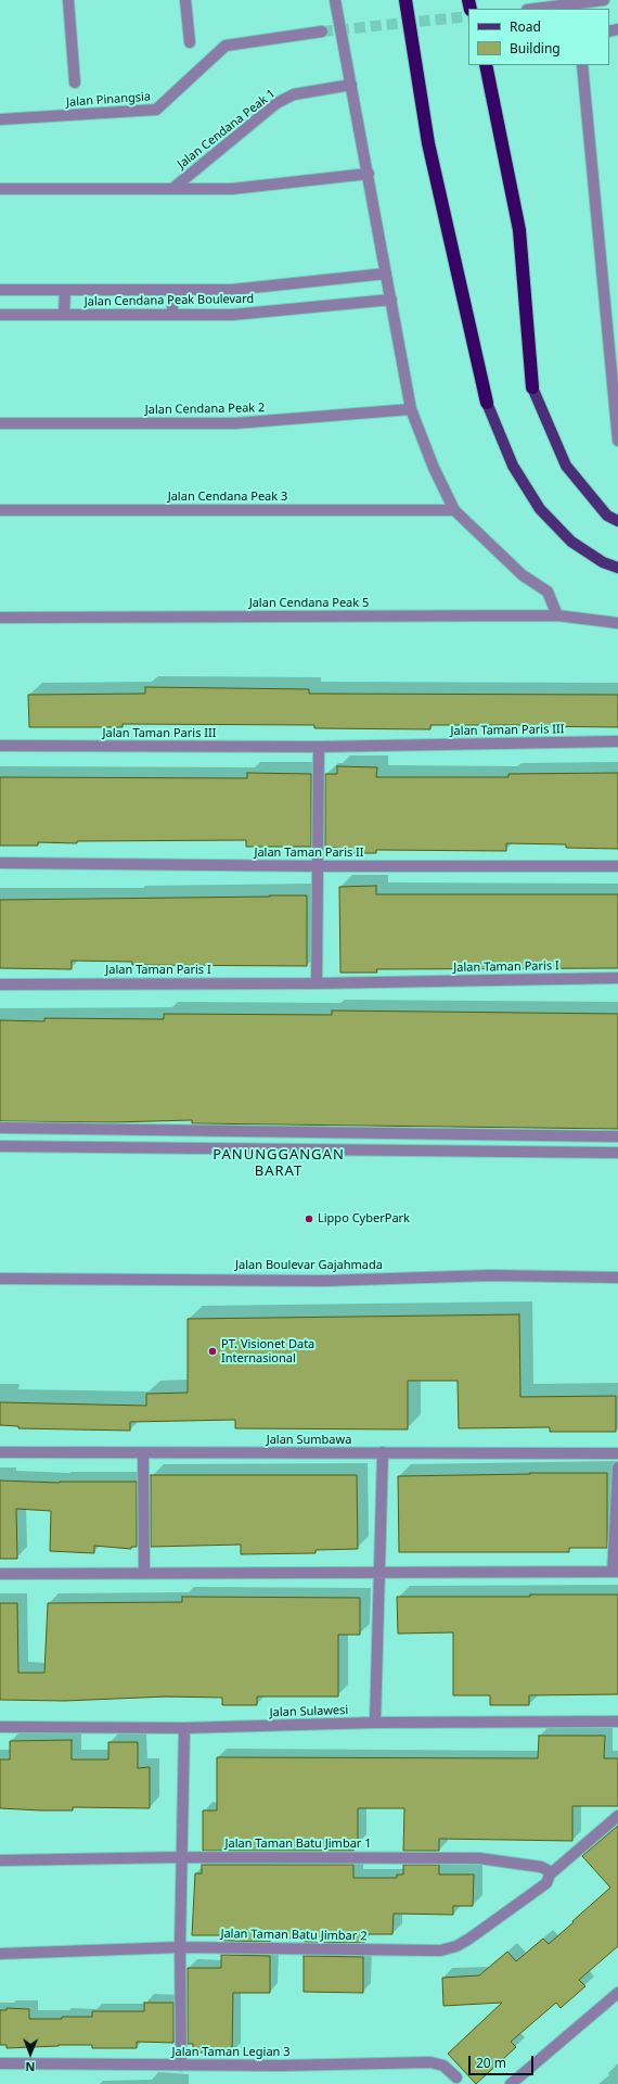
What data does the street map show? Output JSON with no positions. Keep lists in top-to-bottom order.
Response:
{
  "streets": {
    "street": [
      "Jalan Pinangsia",
      "Jalan Cendana Peak 1",
      "Jalan Cendana Peak Boulevard",
      "Jalan Cendana Peak 2",
      "Jalan Cendana Peak 3",
      "Jalan Cendana Peak 5",
      "Jalan Taman Paris III",
      "Jalan Taman Paris II",
      "Jalan Taman Paris I",
      "Jalan Boulevar Gajahmada",
      "Jalan Sumbawa",
      "Jalan Sulawesi",
      "Jalan Taman Batu Jimbar 1",
      "Jalan Taman Batu Jimbar 2",
      "Jalan Taman Legian 3"
    ]
  },
  "crossings": [
    ["Jalan Taman Batu Jimbar 1", "Jalan Taman Batu Jimbar 2"]
  ],
  "districts": ["PANUNGGANGAN BARAT"],
  "places": ["Lippo CyberPark", "PT. Visionet Data Internasional"],
  "legend": ["Road", "Building"],
  "scale_bar": "20 m",
  "north": "bottom"
}
